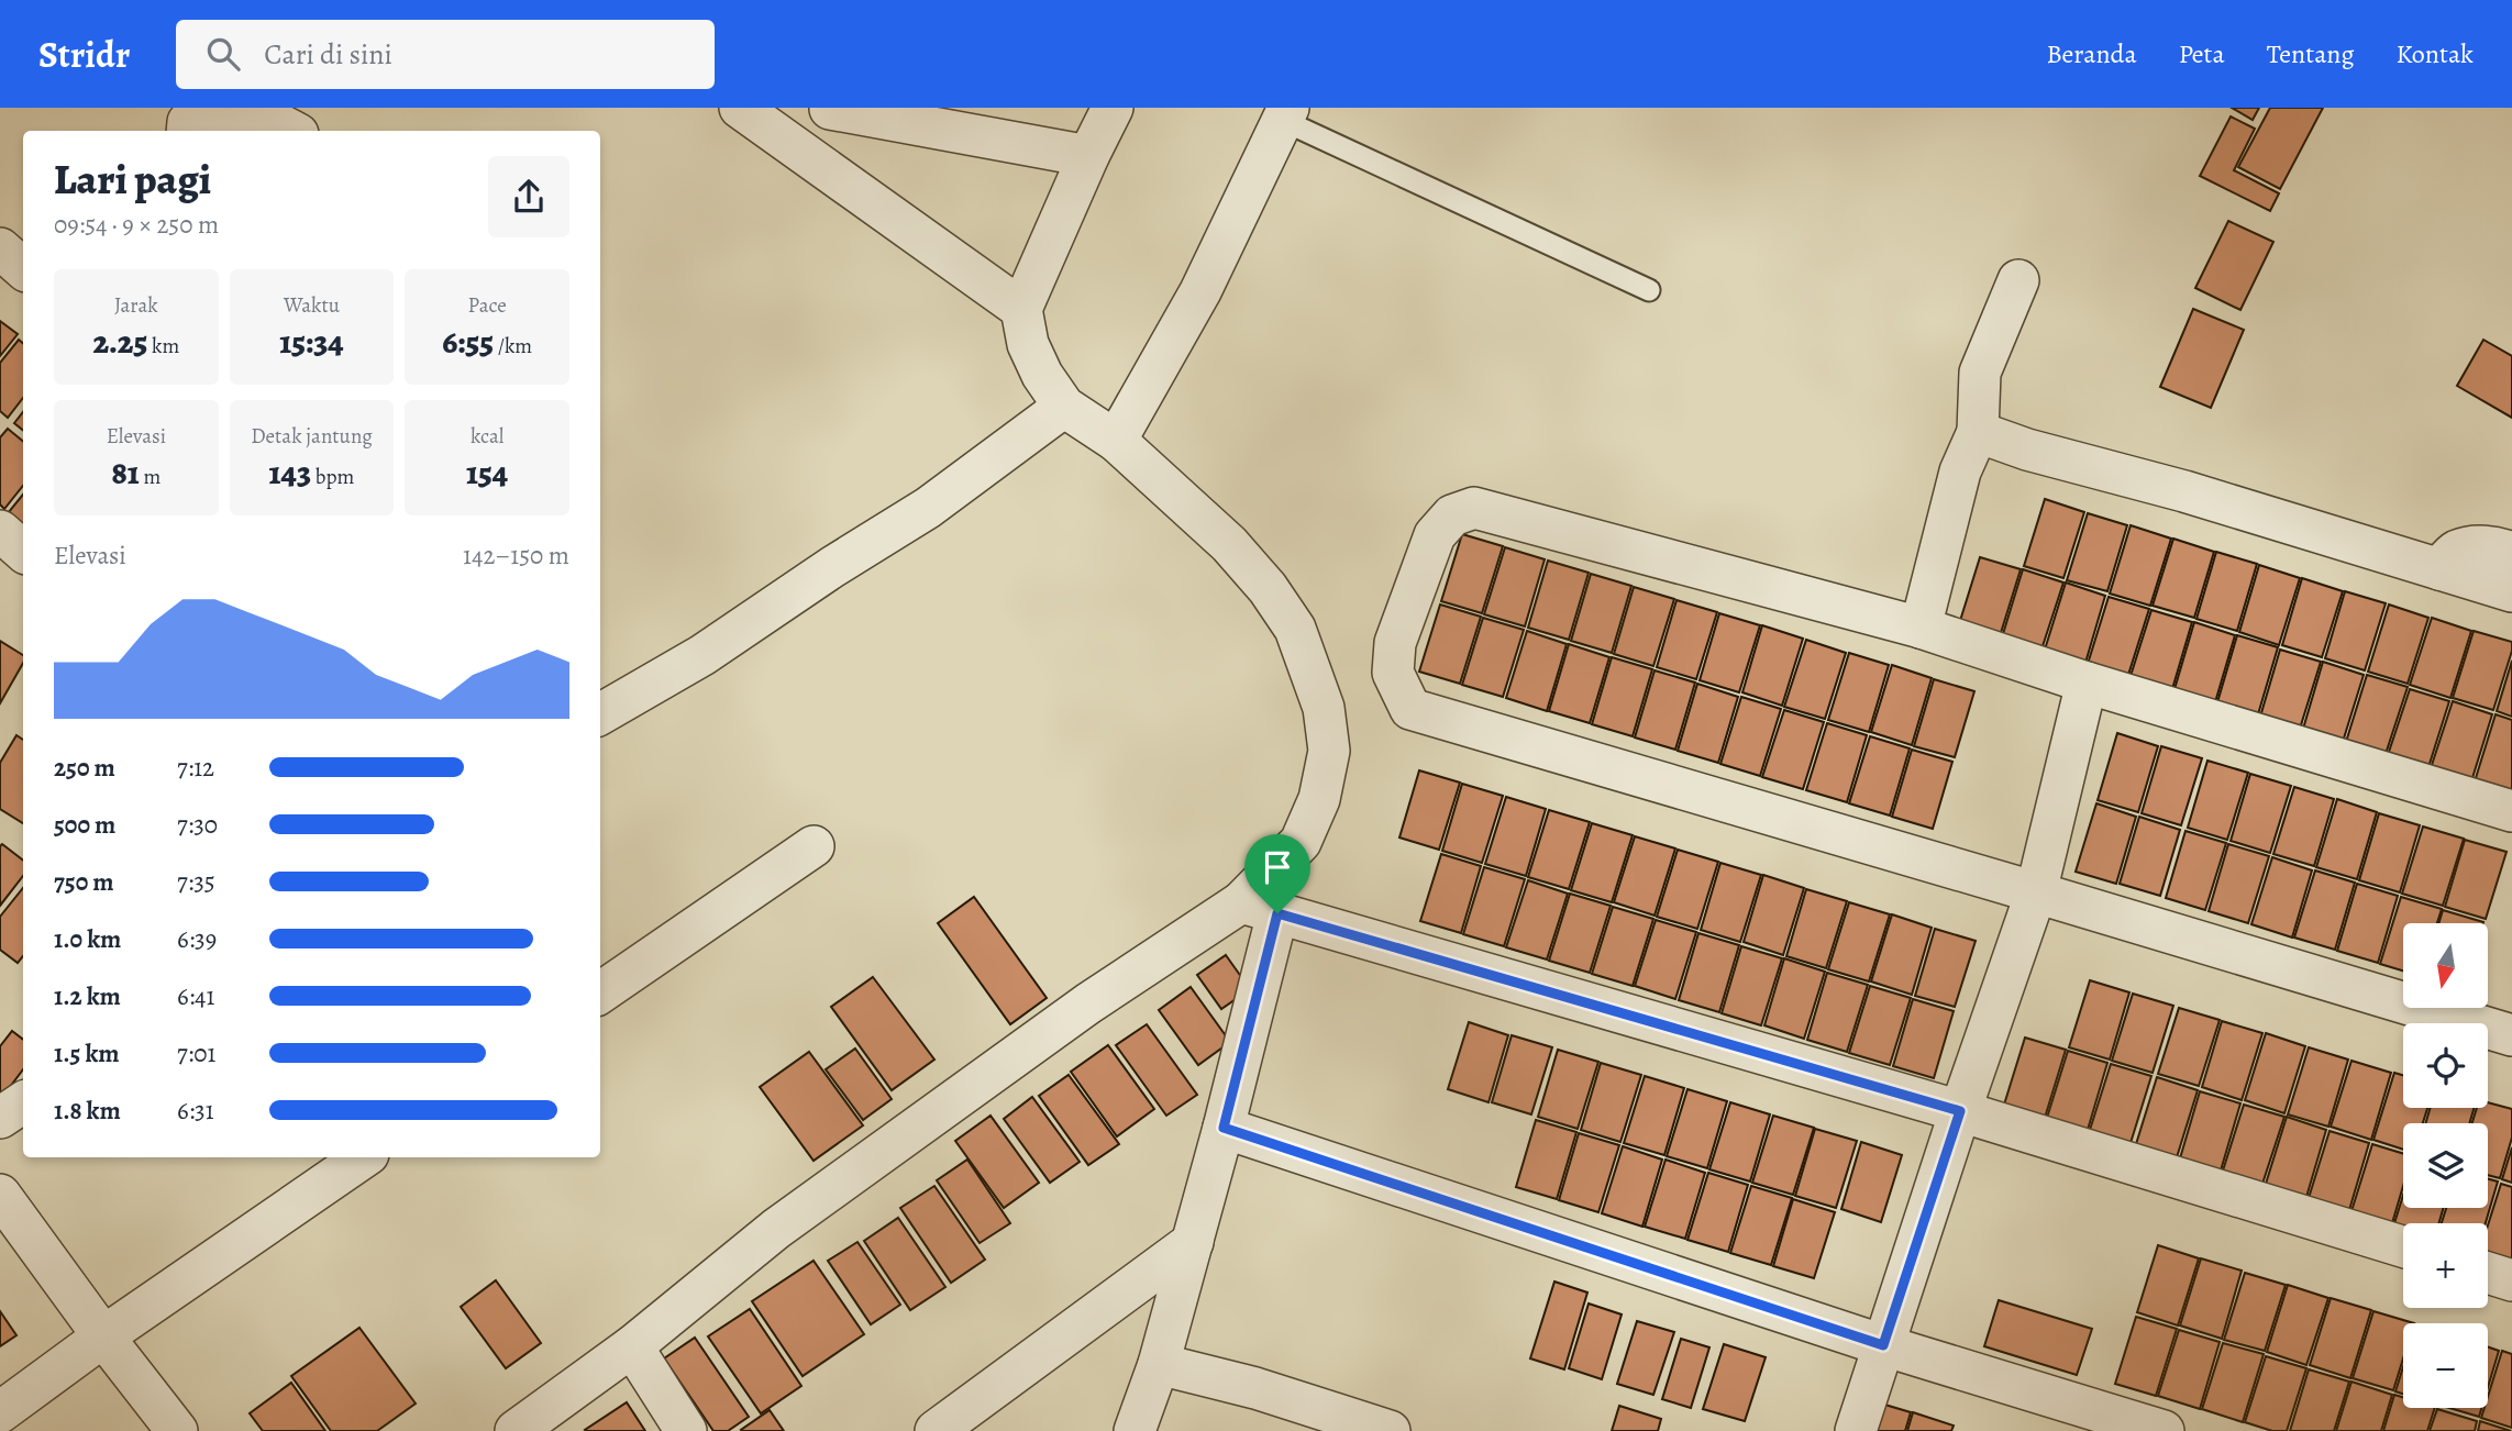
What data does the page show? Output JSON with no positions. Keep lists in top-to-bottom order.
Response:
{
  "north": "bottom",
  "page": {
    "header": "Stridr",
    "search": "Cari di sini",
    "nav": [
      "Beranda",
      "Peta",
      "Tentang",
      "Kontak"
    ],
    "heading": ["Lari pagi", "09:54 · 9 × 250 m"],
    "stats": [
      ["Jarak", "2.25 km"],
      ["Waktu", "15:34"],
      ["Pace", "6:55 /km"],
      ["Elevasi", "81 m"],
      ["Detak jantung", "143 bpm"],
      ["kcal", "154"]
    ],
    "chart": ["Elevasi", "142–150 m"],
    "list": [
      {
        "name": "250 m",
        "note": "7:12"
      },
      {
        "name": "500 m",
        "note": "7:30"
      },
      {
        "name": "750 m",
        "note": "7:35"
      },
      {
        "name": "1.0 km",
        "note": "6:39"
      },
      {
        "name": "1.2 km",
        "note": "6:41"
      },
      {
        "name": "1.5 km",
        "note": "7:01"
      },
      {
        "name": "1.8 km",
        "note": "6:31"
      }
    ],
    "map_buttons": ["+", "−"]
  }
}
